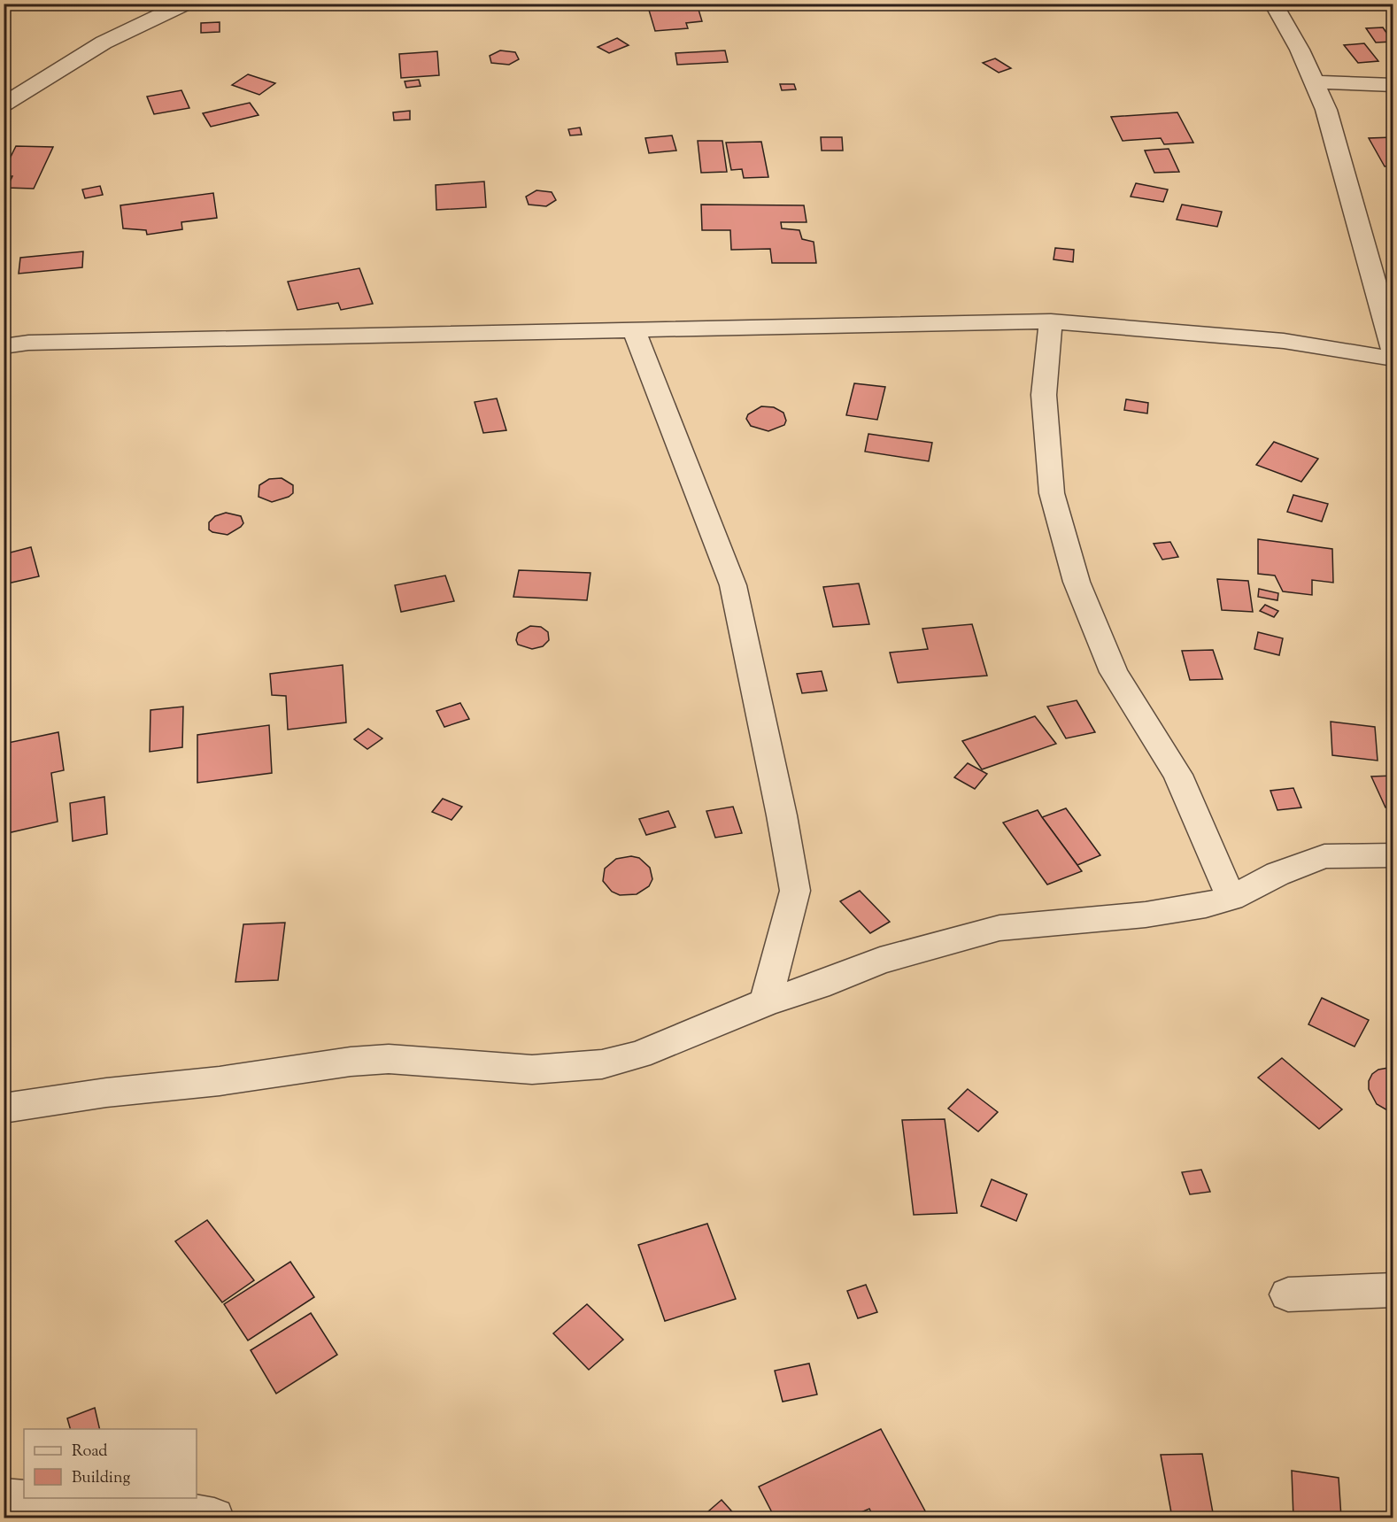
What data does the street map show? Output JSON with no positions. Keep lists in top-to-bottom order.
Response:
{
  "legend": ["Road", "Building"]
}
